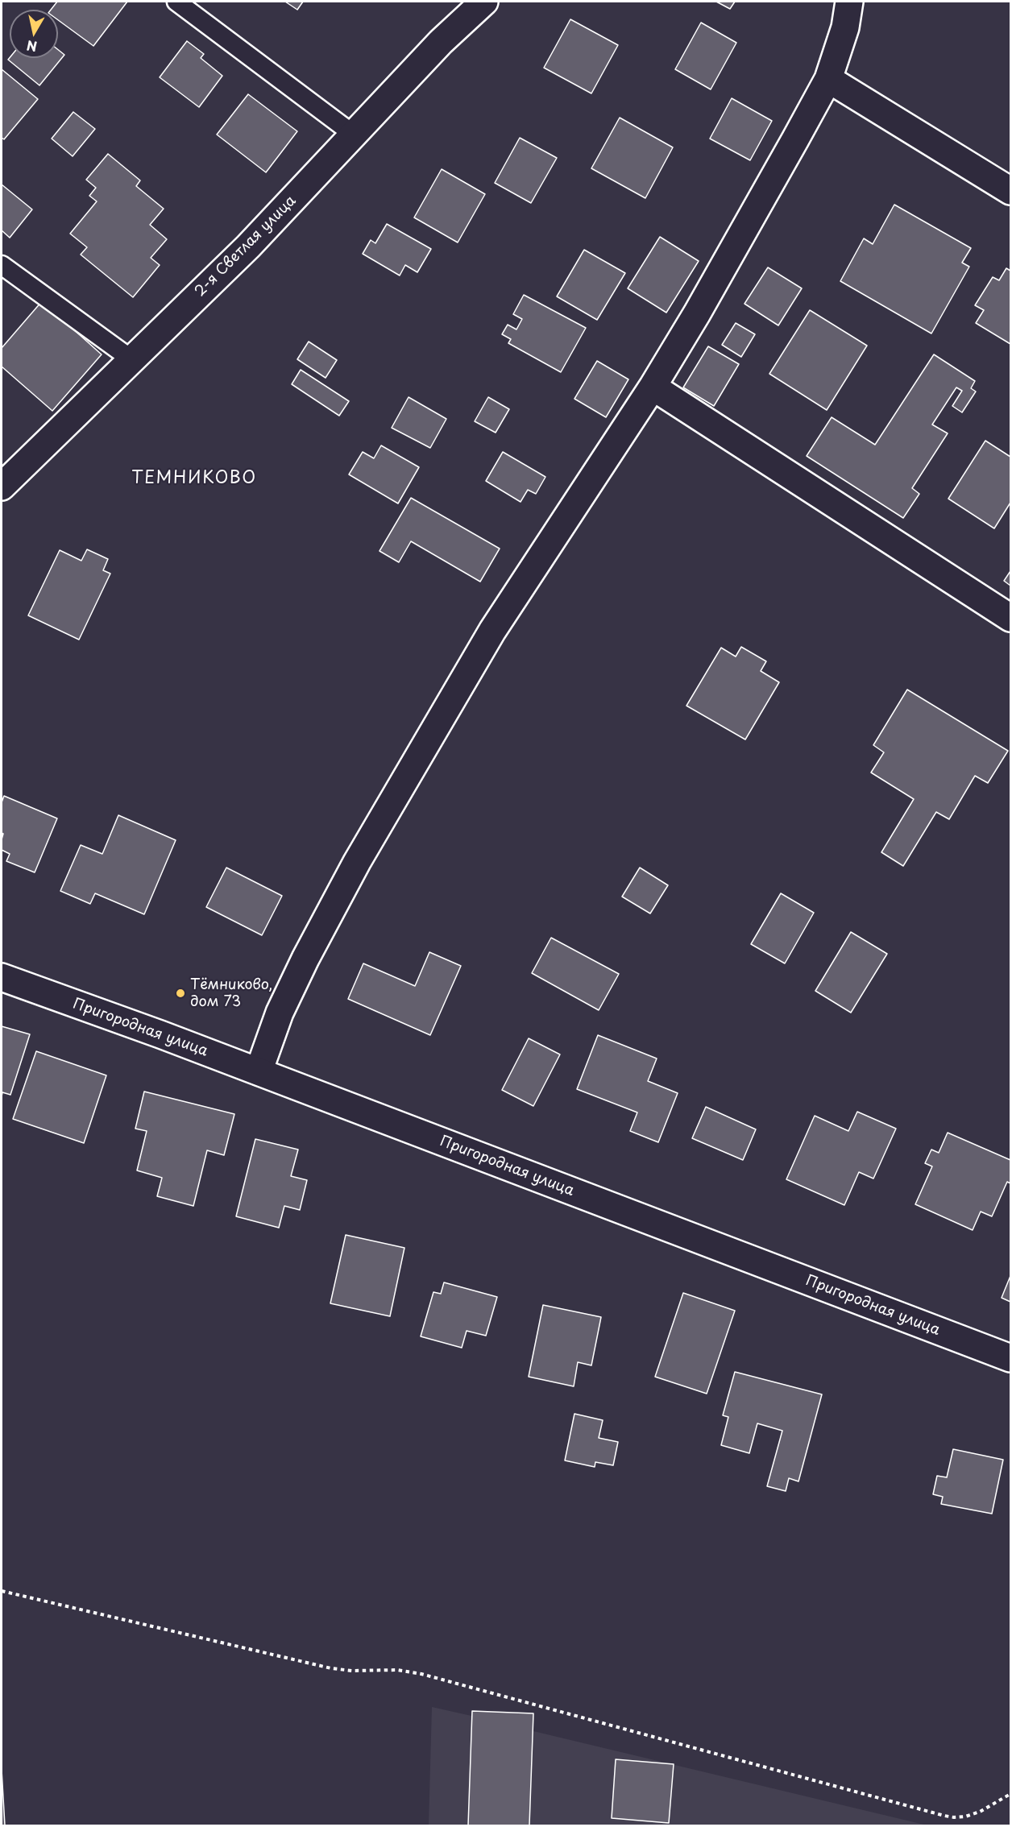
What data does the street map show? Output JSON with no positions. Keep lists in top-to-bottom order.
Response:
{
  "streets": {
    "street": ["2-я Светлая улица", "Пригородная улица"]
  },
  "districts": ["ТЕМНИКОВО"],
  "places": ["Тёмниково, дом 73"],
  "north": "bottom"
}
